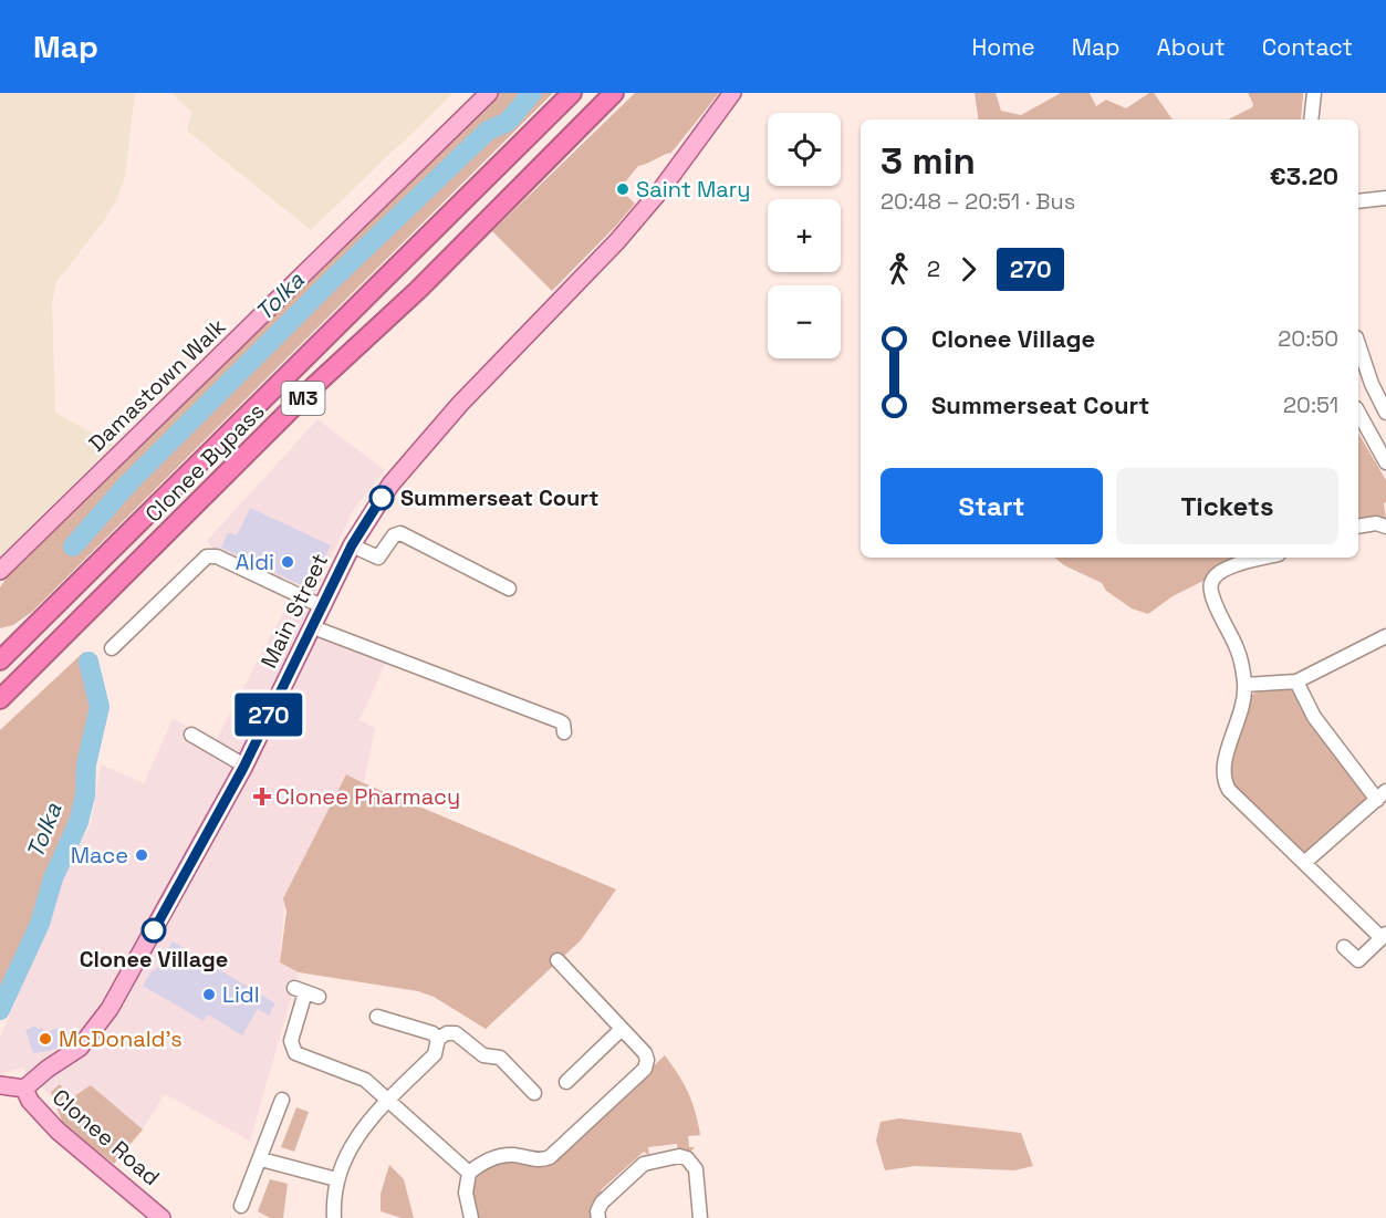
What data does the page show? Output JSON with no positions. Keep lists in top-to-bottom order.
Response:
{
  "streets": {
    "highway": ["M3", "Clonee Bypass"],
    "main road": ["Damastown Walk", "Main Street", "Clonee Road"]
  },
  "crossings": [
    ["Main Street", "Clonee Road"]
  ],
  "water": ["Tolka"],
  "places": {
    "other": [
      "Saint Mary",
      "Summerseat Court",
      "Aldi",
      "Mace",
      "Clonee Village",
      "Lidl",
      "McDonald’s"
    ],
    "health": ["Clonee Pharmacy"]
  },
  "lines": ["bus line 270"],
  "page": {
    "header": "Map",
    "nav": [
      "Home",
      "Map",
      "About",
      "Contact"
    ],
    "on_map": "270",
    "map_buttons": ["+", "−"],
    "heading": ["3 min", "20:48 – 20:51 · Bus", "€3.20"],
    "legs": ["2", "270"],
    "list": [
      {
        "name": "Clonee Village",
        "value": "20:50"
      },
      {
        "name": "Summerseat Court",
        "value": "20:51"
      }
    ],
    "buttons": ["Start", "Tickets"]
  }
}
